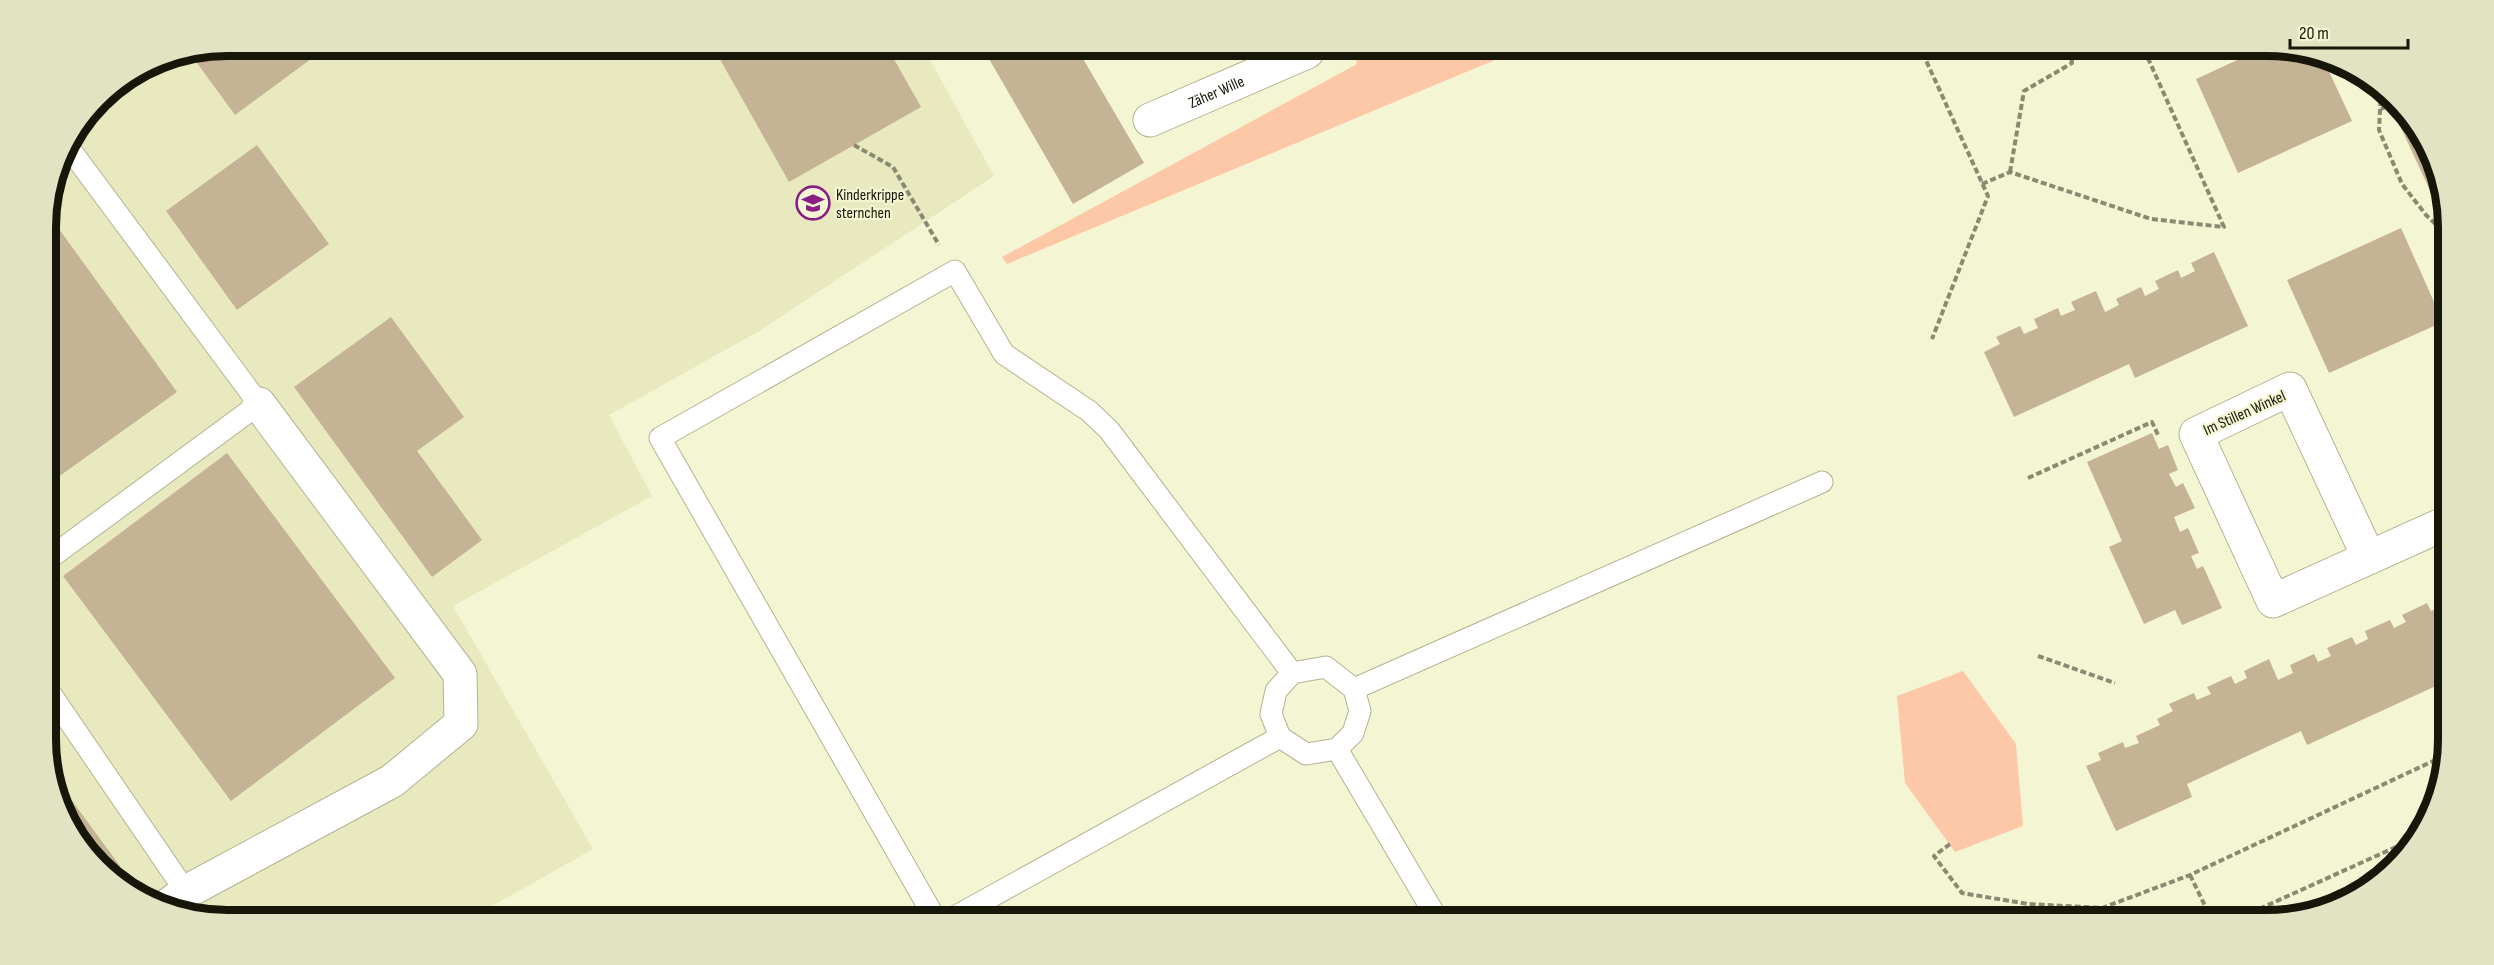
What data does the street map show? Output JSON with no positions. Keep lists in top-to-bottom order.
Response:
{
  "streets": {
    "street": ["Zäher Wille", "Im Stillen Winkel"]
  },
  "places": {
    "school or university": ["Kinderkrippe sternchen"]
  },
  "scale_bar": "20 m"
}
